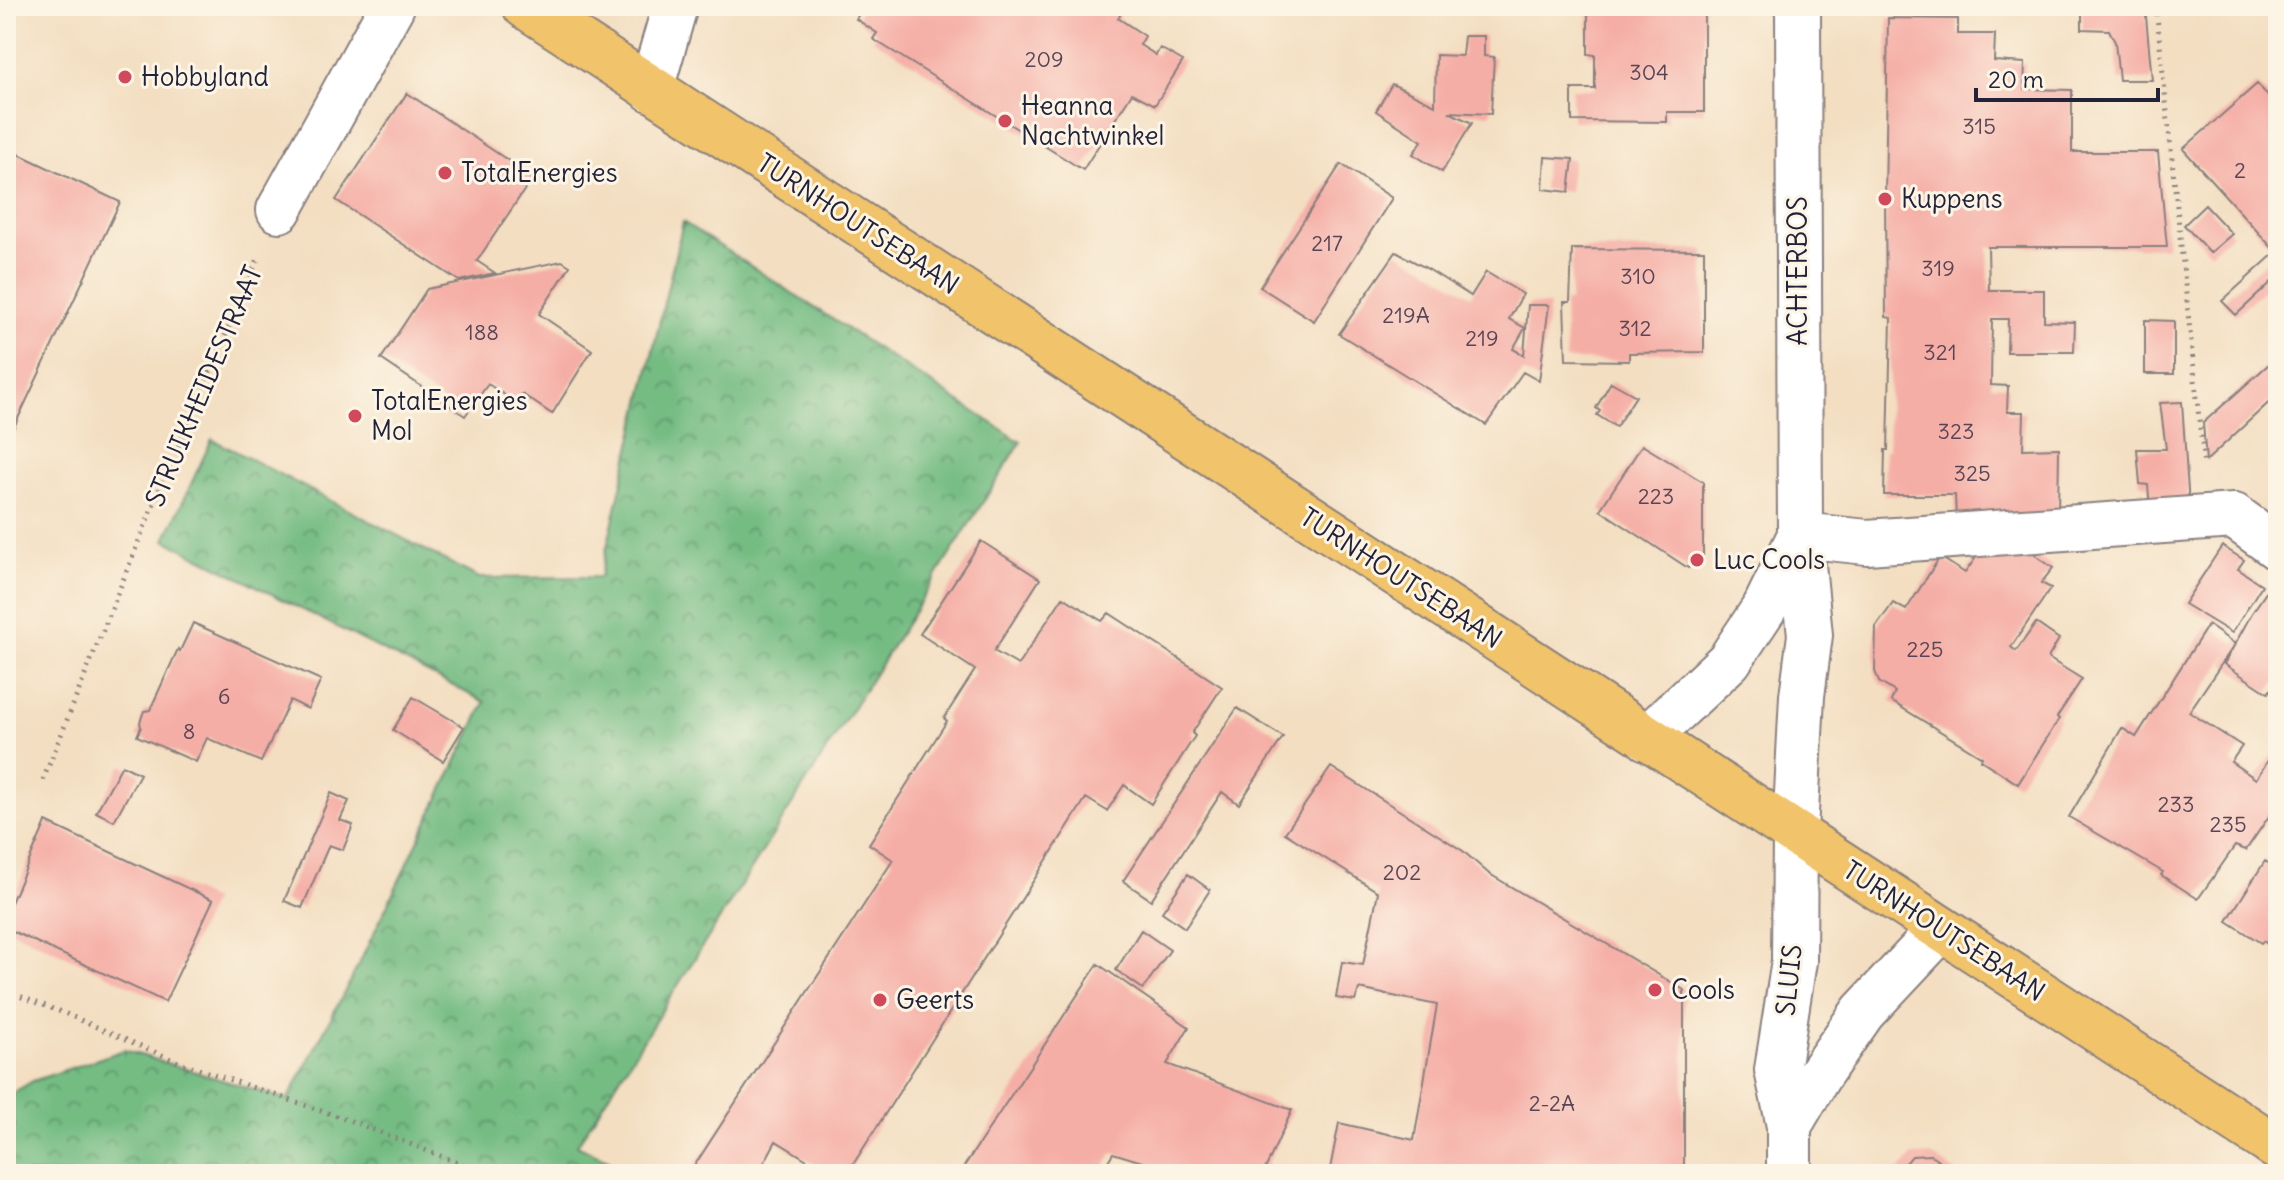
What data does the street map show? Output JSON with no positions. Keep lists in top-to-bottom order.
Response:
{
  "streets": {
    "main road": ["TURNHOUTSEBAAN"],
    "street": ["ACHTERBOS", "SLUIS"],
    "path": ["STRUIKHEIDESTRAAT"]
  },
  "crossings": [
    ["TURNHOUTSEBAAN", "ACHTERBOS"],
    ["TURNHOUTSEBAAN", "SLUIS"],
    ["ACHTERBOS", "SLUIS"]
  ],
  "places": [
    "Hobbyland",
    "Heanna Nachtwinkel",
    "TotalEnergies",
    "Kuppens",
    "TotalEnergies Mol",
    "Luc Cools",
    "Cools",
    "Geerts"
  ],
  "house_numbers": [
    "209",
    "304",
    "315",
    "2",
    "217",
    "319",
    "310",
    "219A",
    "312",
    "188",
    "219",
    "321",
    "323",
    "325",
    "223",
    "225",
    "6",
    "8",
    "233",
    "235",
    "202",
    "2-2A"
  ],
  "scale_bar": "20 m"
}
